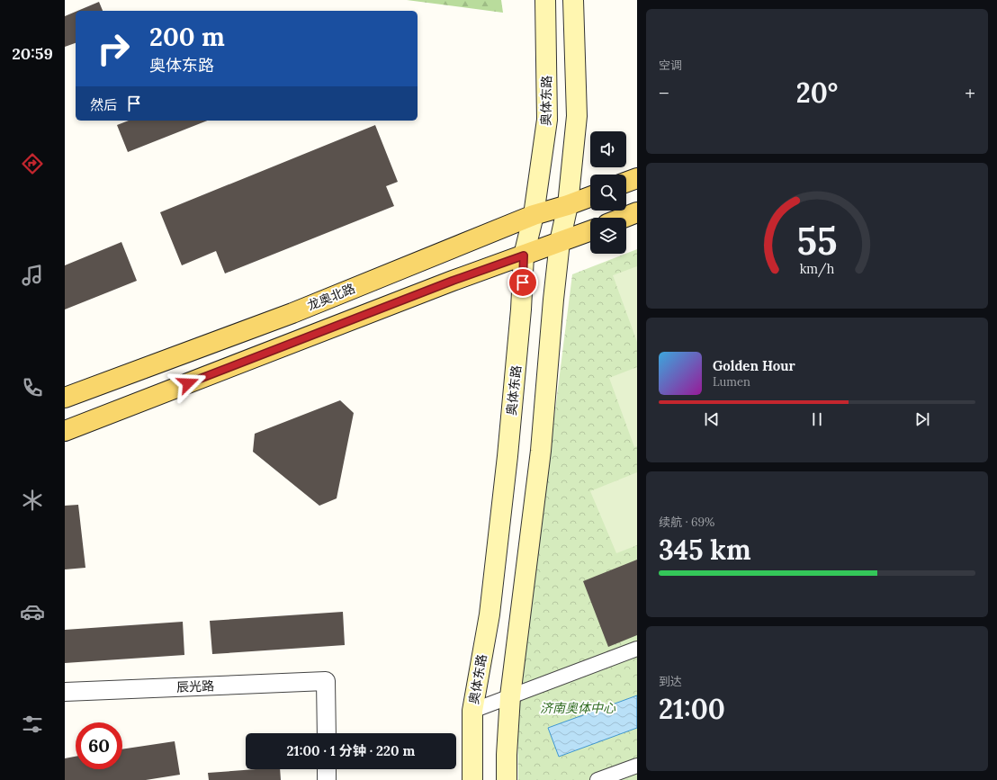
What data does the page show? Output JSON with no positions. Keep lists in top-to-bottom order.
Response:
{
  "streets": {
    "main road": ["奥体东路", "龙奥北路"],
    "street": ["辰光路"]
  },
  "crossings": [
    ["奥体东路", "龙奥北路"]
  ],
  "parks": ["济南奥体中心"],
  "page": {
    "tabs": "20:59",
    "tile": [
      "空调",
      ["续航 · 69%", "345 km"],
      ["到达", "21:00"]
    ],
    "turn": ["200 m", "奥体东路"],
    "heat": ["−", "20°", "+"],
    "then": "然后",
    "song": ["Golden Hour", "Lumen"],
    "limit": "60",
    "trip": "21:00 · 1 分钟 · 220 m",
    "gauge": ["55", "km/h"]
  }
}
